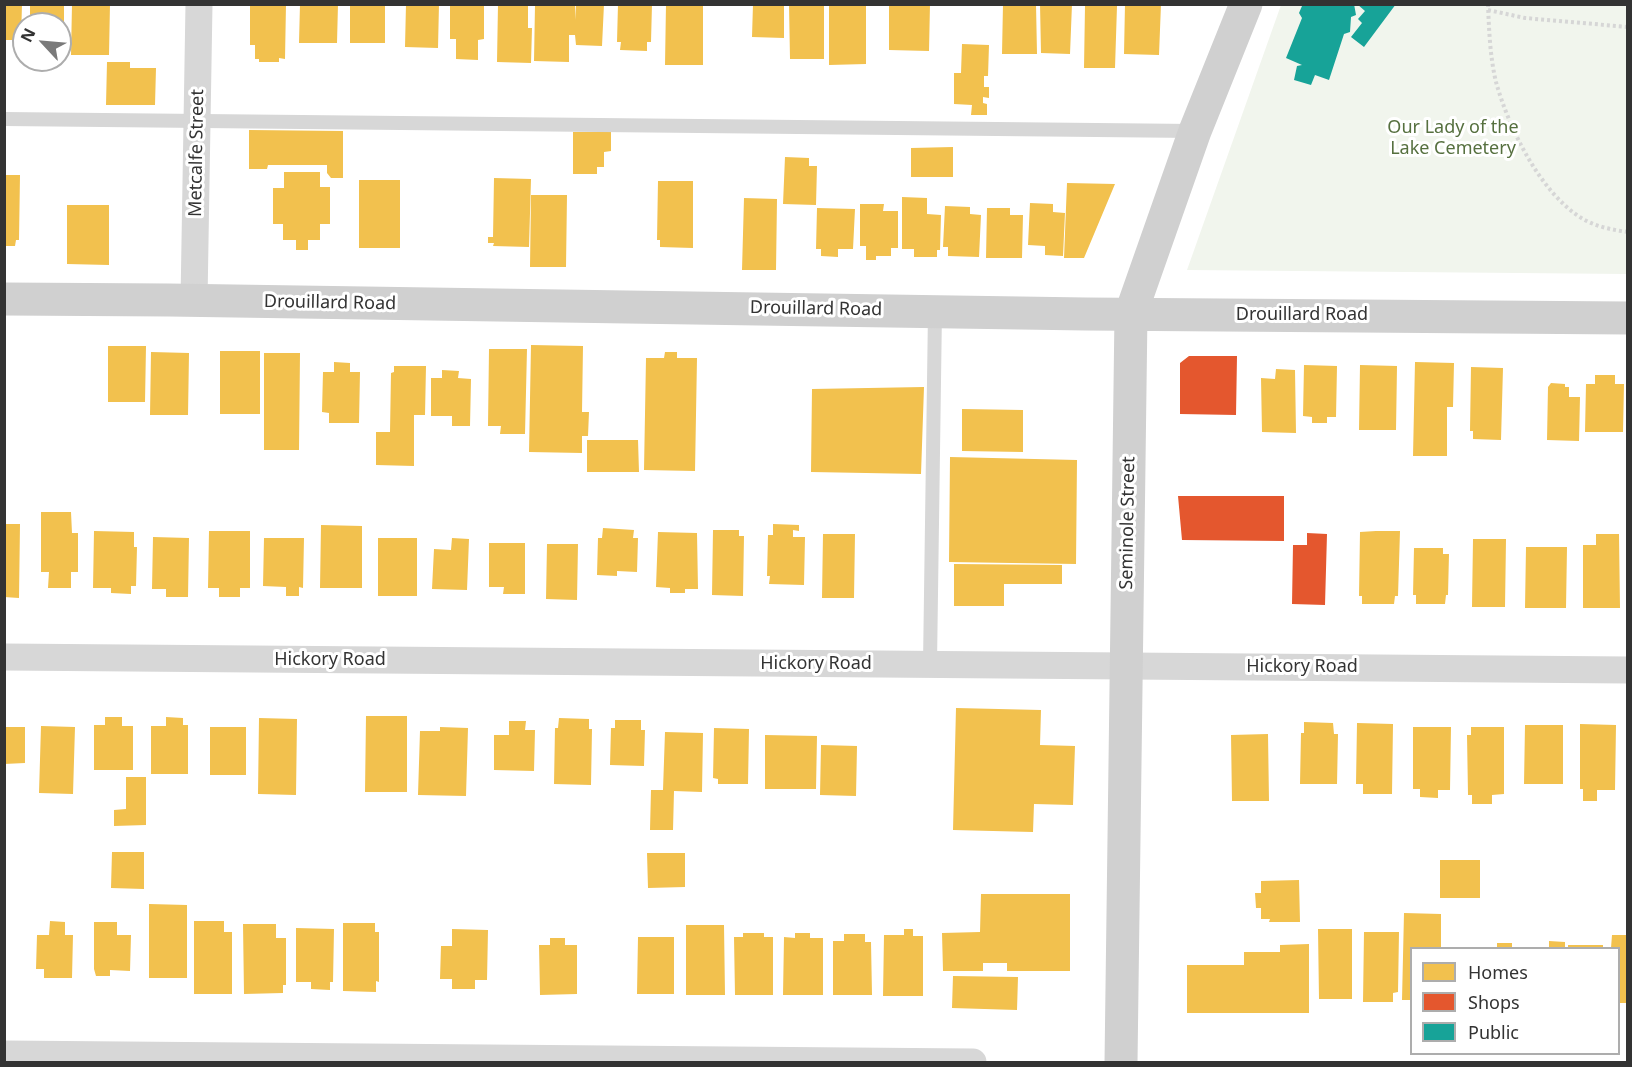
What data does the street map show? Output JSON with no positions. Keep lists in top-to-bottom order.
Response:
{
  "streets": {
    "street": [
      "Metcalfe Street",
      "Drouillard Road",
      "Seminole Street",
      "Hickory Road"
    ]
  },
  "crossings": [
    ["Metcalfe Street", "Drouillard Road"],
    ["Drouillard Road", "Seminole Street"],
    ["Seminole Street", "Hickory Road"]
  ],
  "parks": ["Our Lady of the Lake Cemetery"],
  "legend": ["Homes", "Shops", "Public"],
  "north": "top left"
}
